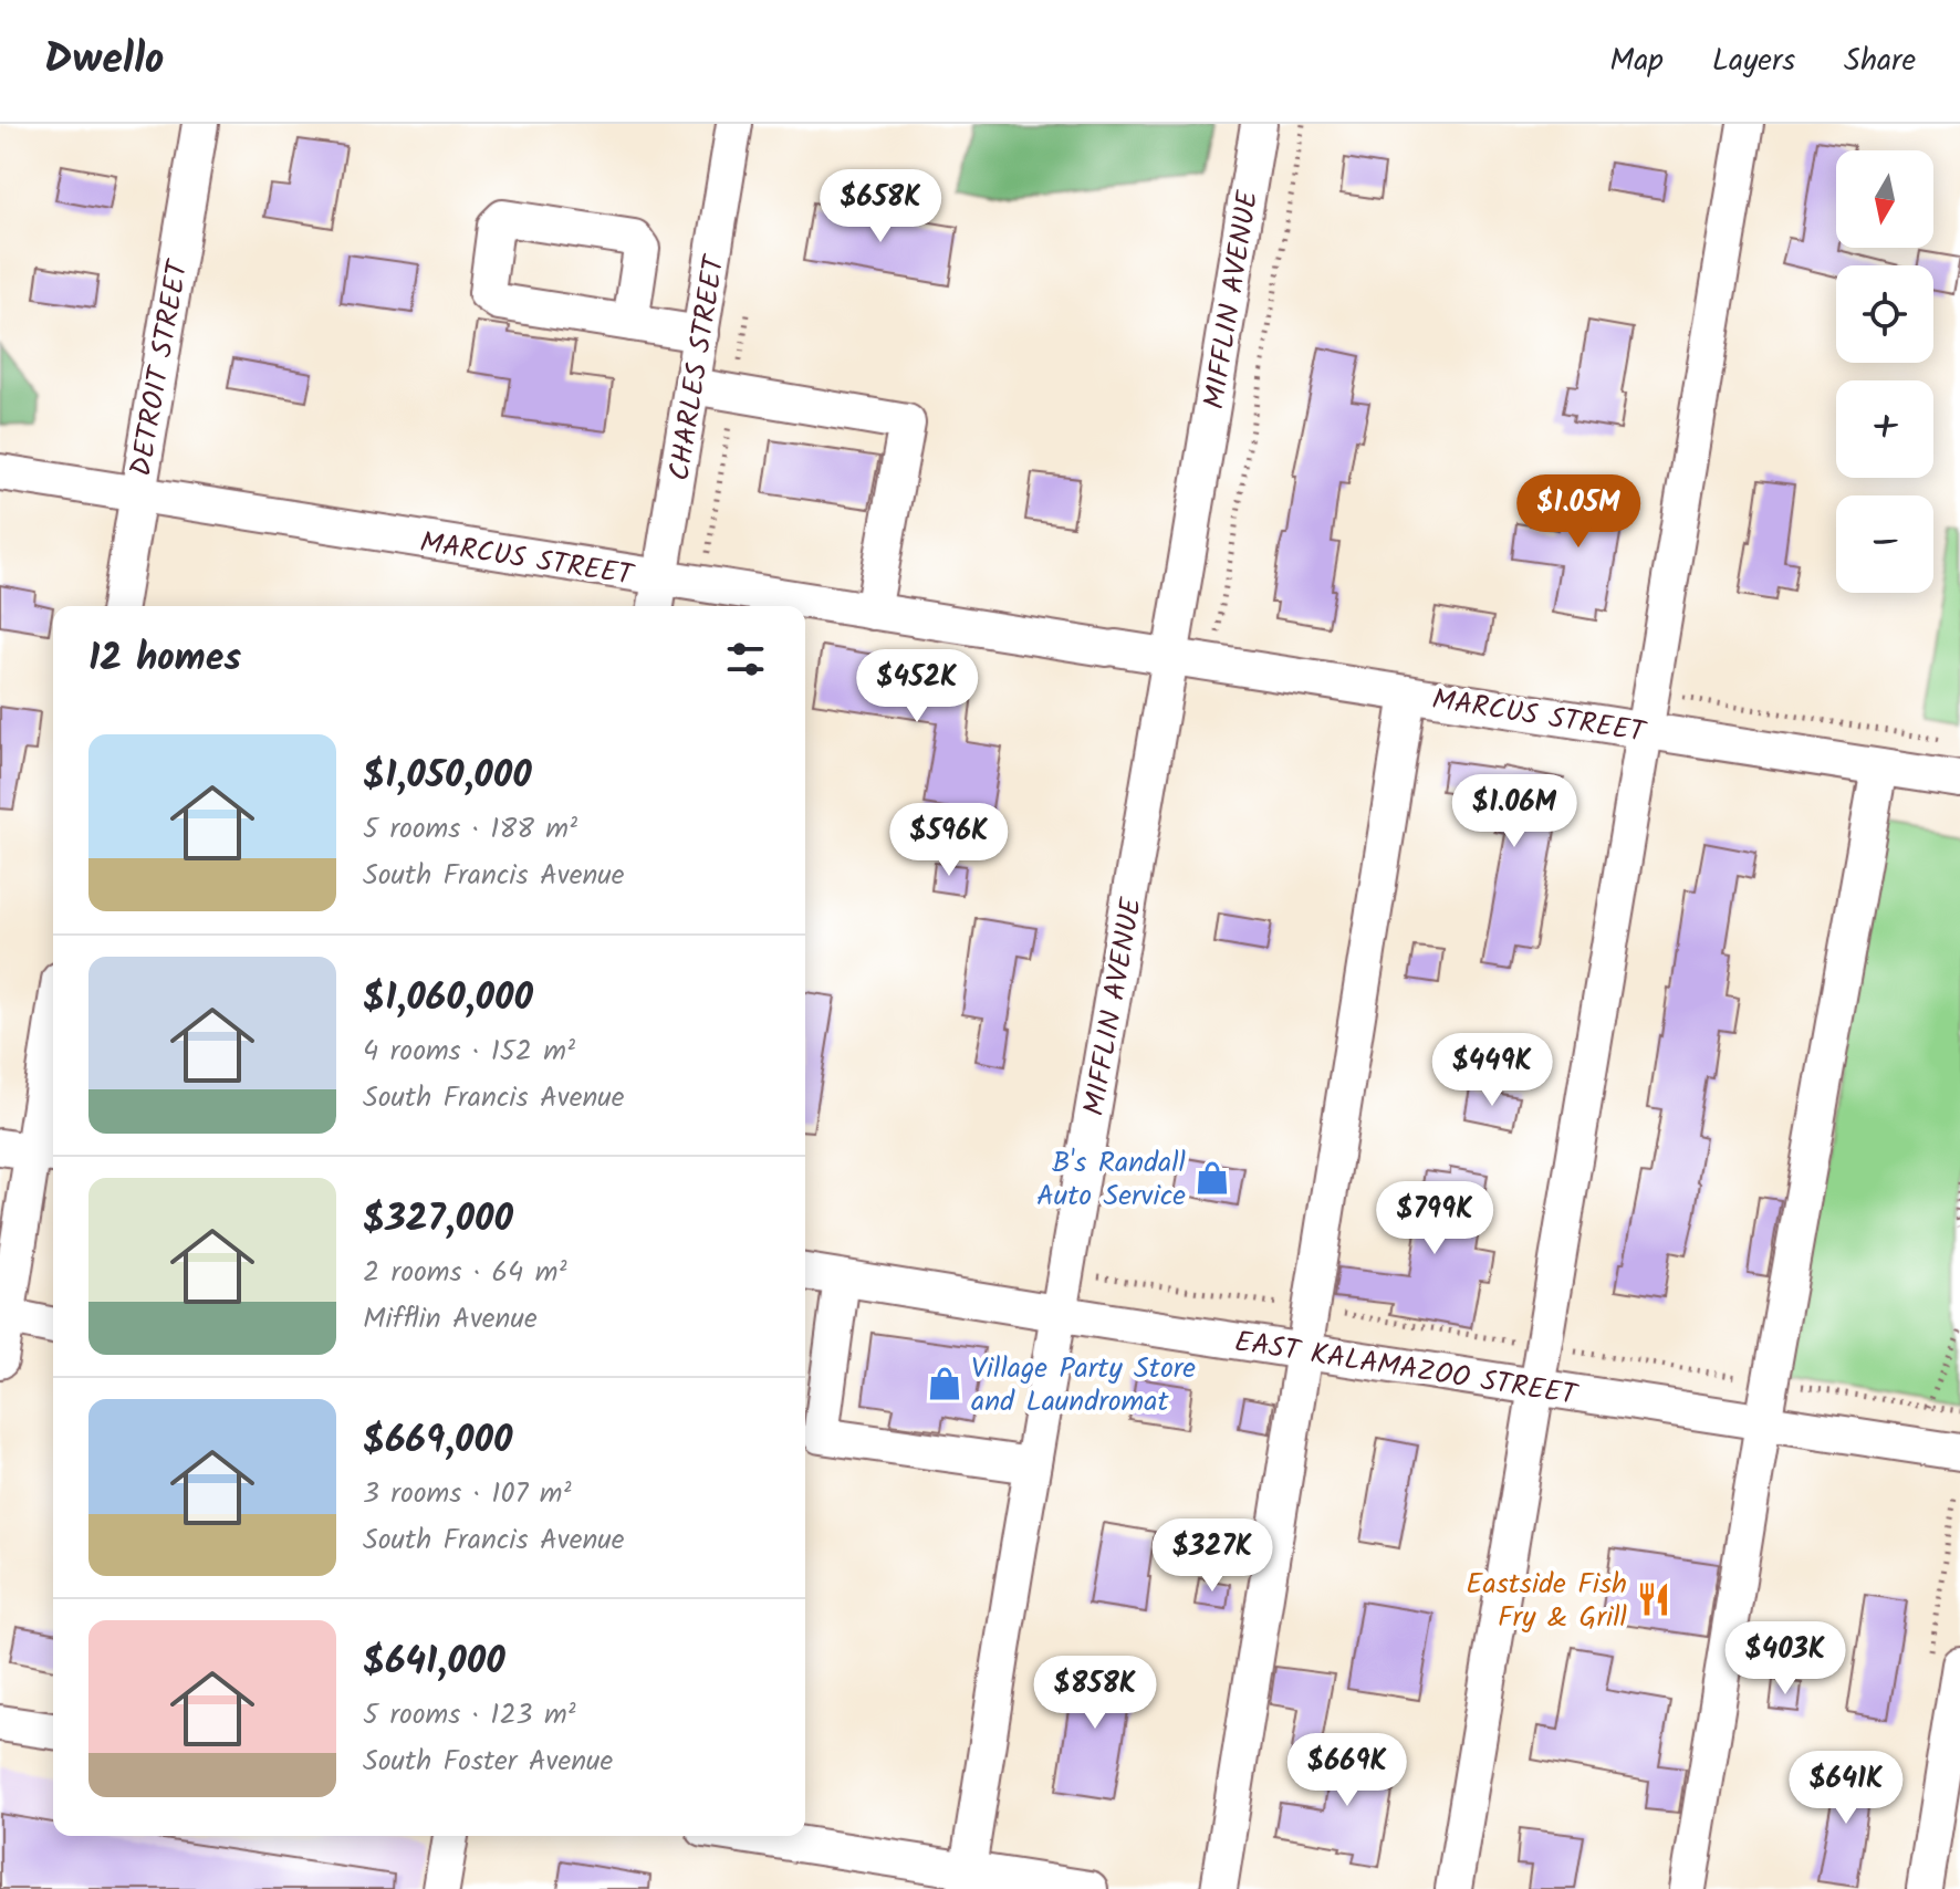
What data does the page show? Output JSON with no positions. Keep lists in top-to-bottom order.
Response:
{
  "streets": {
    "street": [
      "MIFFLIN AVENUE",
      "DETROIT STREET",
      "CHARLES STREET",
      "MARCUS STREET",
      "EAST KALAMAZOO STREET"
    ]
  },
  "crossings": [
    ["MIFFLIN AVENUE", "MARCUS STREET"],
    ["MIFFLIN AVENUE", "EAST KALAMAZOO STREET"],
    ["DETROIT STREET", "MARCUS STREET"],
    ["CHARLES STREET", "MARCUS STREET"]
  ],
  "places": {
    "shop": ["B's Randall Auto Service", "Village Party Store and Laundromat"],
    "restaurant": ["Eastside Fish Fry & Grill"]
  },
  "north": "bottom",
  "page": {
    "header": "Dwello",
    "nav": ["Map", "Layers", "Share"],
    "map_buttons": ["+", "−"],
    "price": [
      "$658K",
      "$1.05M",
      "$452K",
      "$1.06M",
      "$596K",
      "$449K",
      "$799K",
      "$327K",
      "$403K",
      "$858K",
      "$669K",
      "$641K"
    ],
    "heading": "12 homes",
    "list": [
      {
        "name": "$1,050,000",
        "note": "5 rooms · 188 m² · South Francis Avenue"
      },
      {
        "name": "$1,060,000",
        "note": "4 rooms · 152 m² · South Francis Avenue"
      },
      {
        "name": "$327,000",
        "note": "2 rooms · 64 m² · Mifflin Avenue"
      },
      {
        "name": "$669,000",
        "note": "3 rooms · 107 m² · South Francis Avenue"
      },
      {
        "name": "$641,000",
        "note": "5 rooms · 123 m² · South Foster Avenue"
      }
    ]
  }
}
